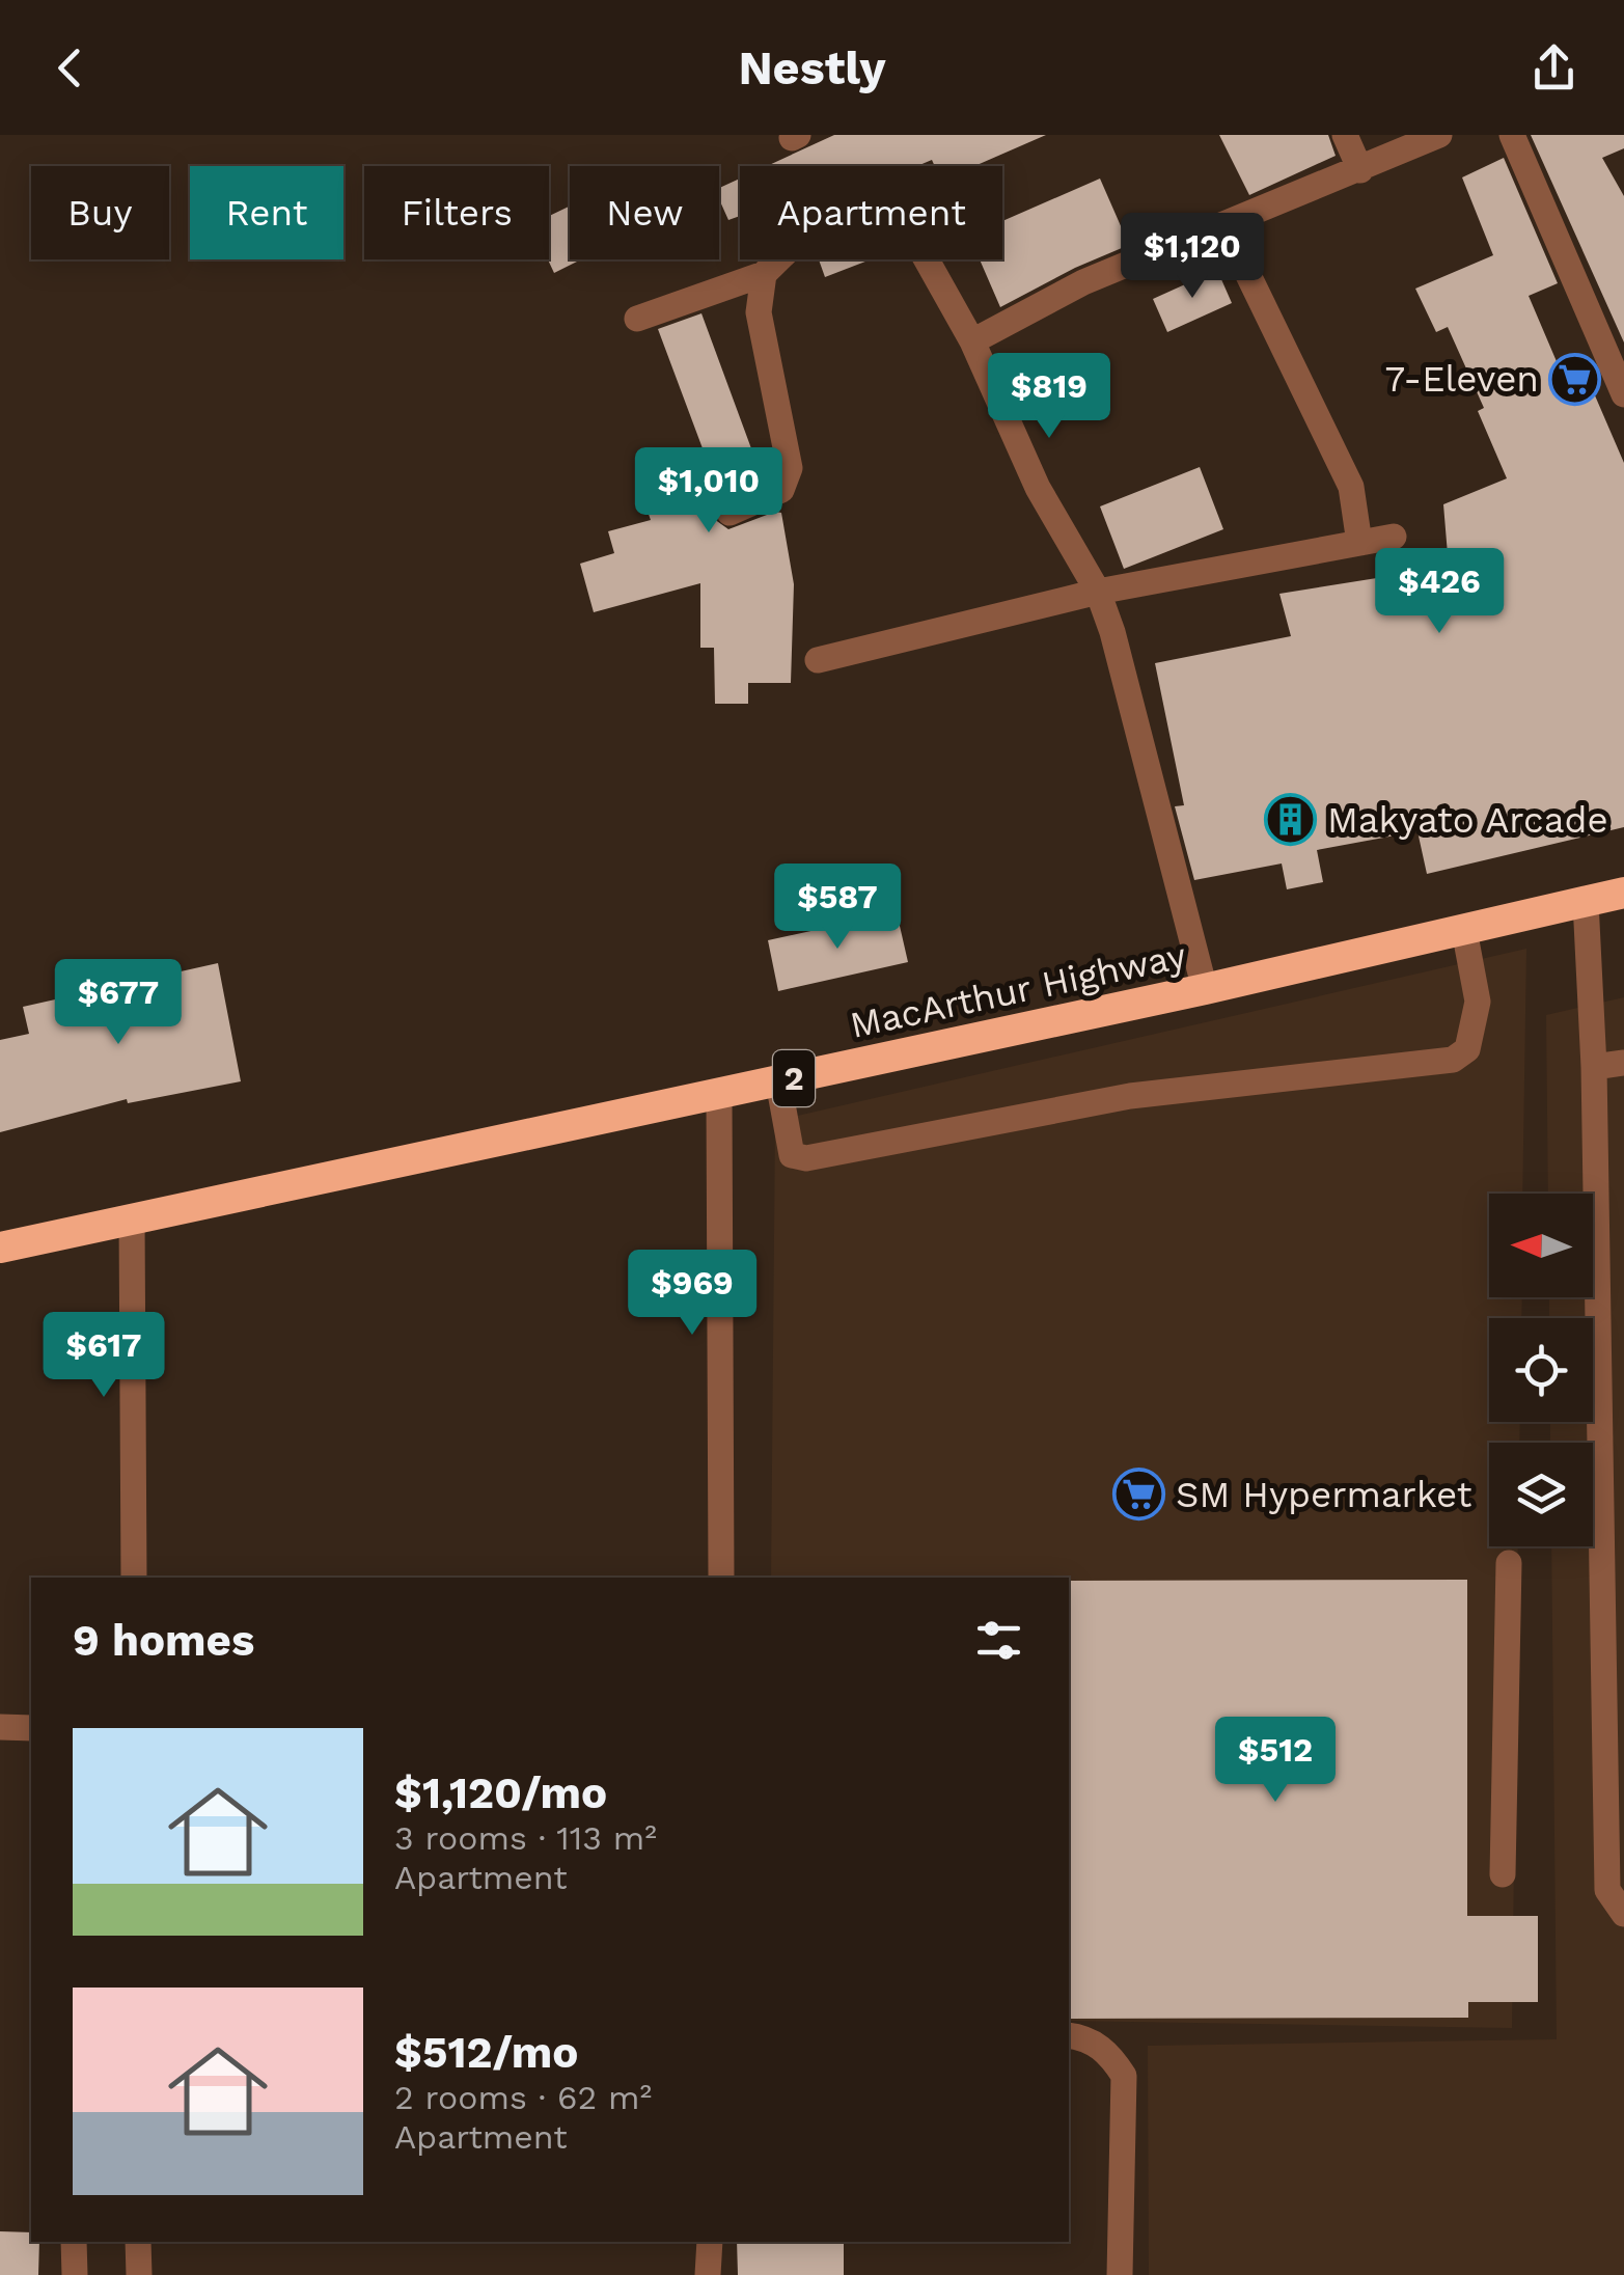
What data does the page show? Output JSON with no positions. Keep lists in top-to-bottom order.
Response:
{
  "streets": {
    "highway": ["MacArthur Highway", "2"]
  },
  "places": {
    "supermarket": ["7-Eleven", "SM Hypermarket"],
    "building": ["Makyato Arcade"]
  },
  "north": "left",
  "page": {
    "header": "Nestly",
    "chip": [
      "Buy",
      "Rent",
      "Filters",
      "New",
      "Apartment"
    ],
    "price": [
      "$1,120",
      "$819",
      "$1,010",
      "$426",
      "$587",
      "$677",
      "$969",
      "$617",
      "$512"
    ],
    "heading": "9 homes",
    "list": [
      {
        "name": "$1,120/mo",
        "note": "3 rooms · 113 m² · Apartment"
      },
      {
        "name": "$512/mo",
        "note": "2 rooms · 62 m² · Apartment"
      }
    ]
  }
}
